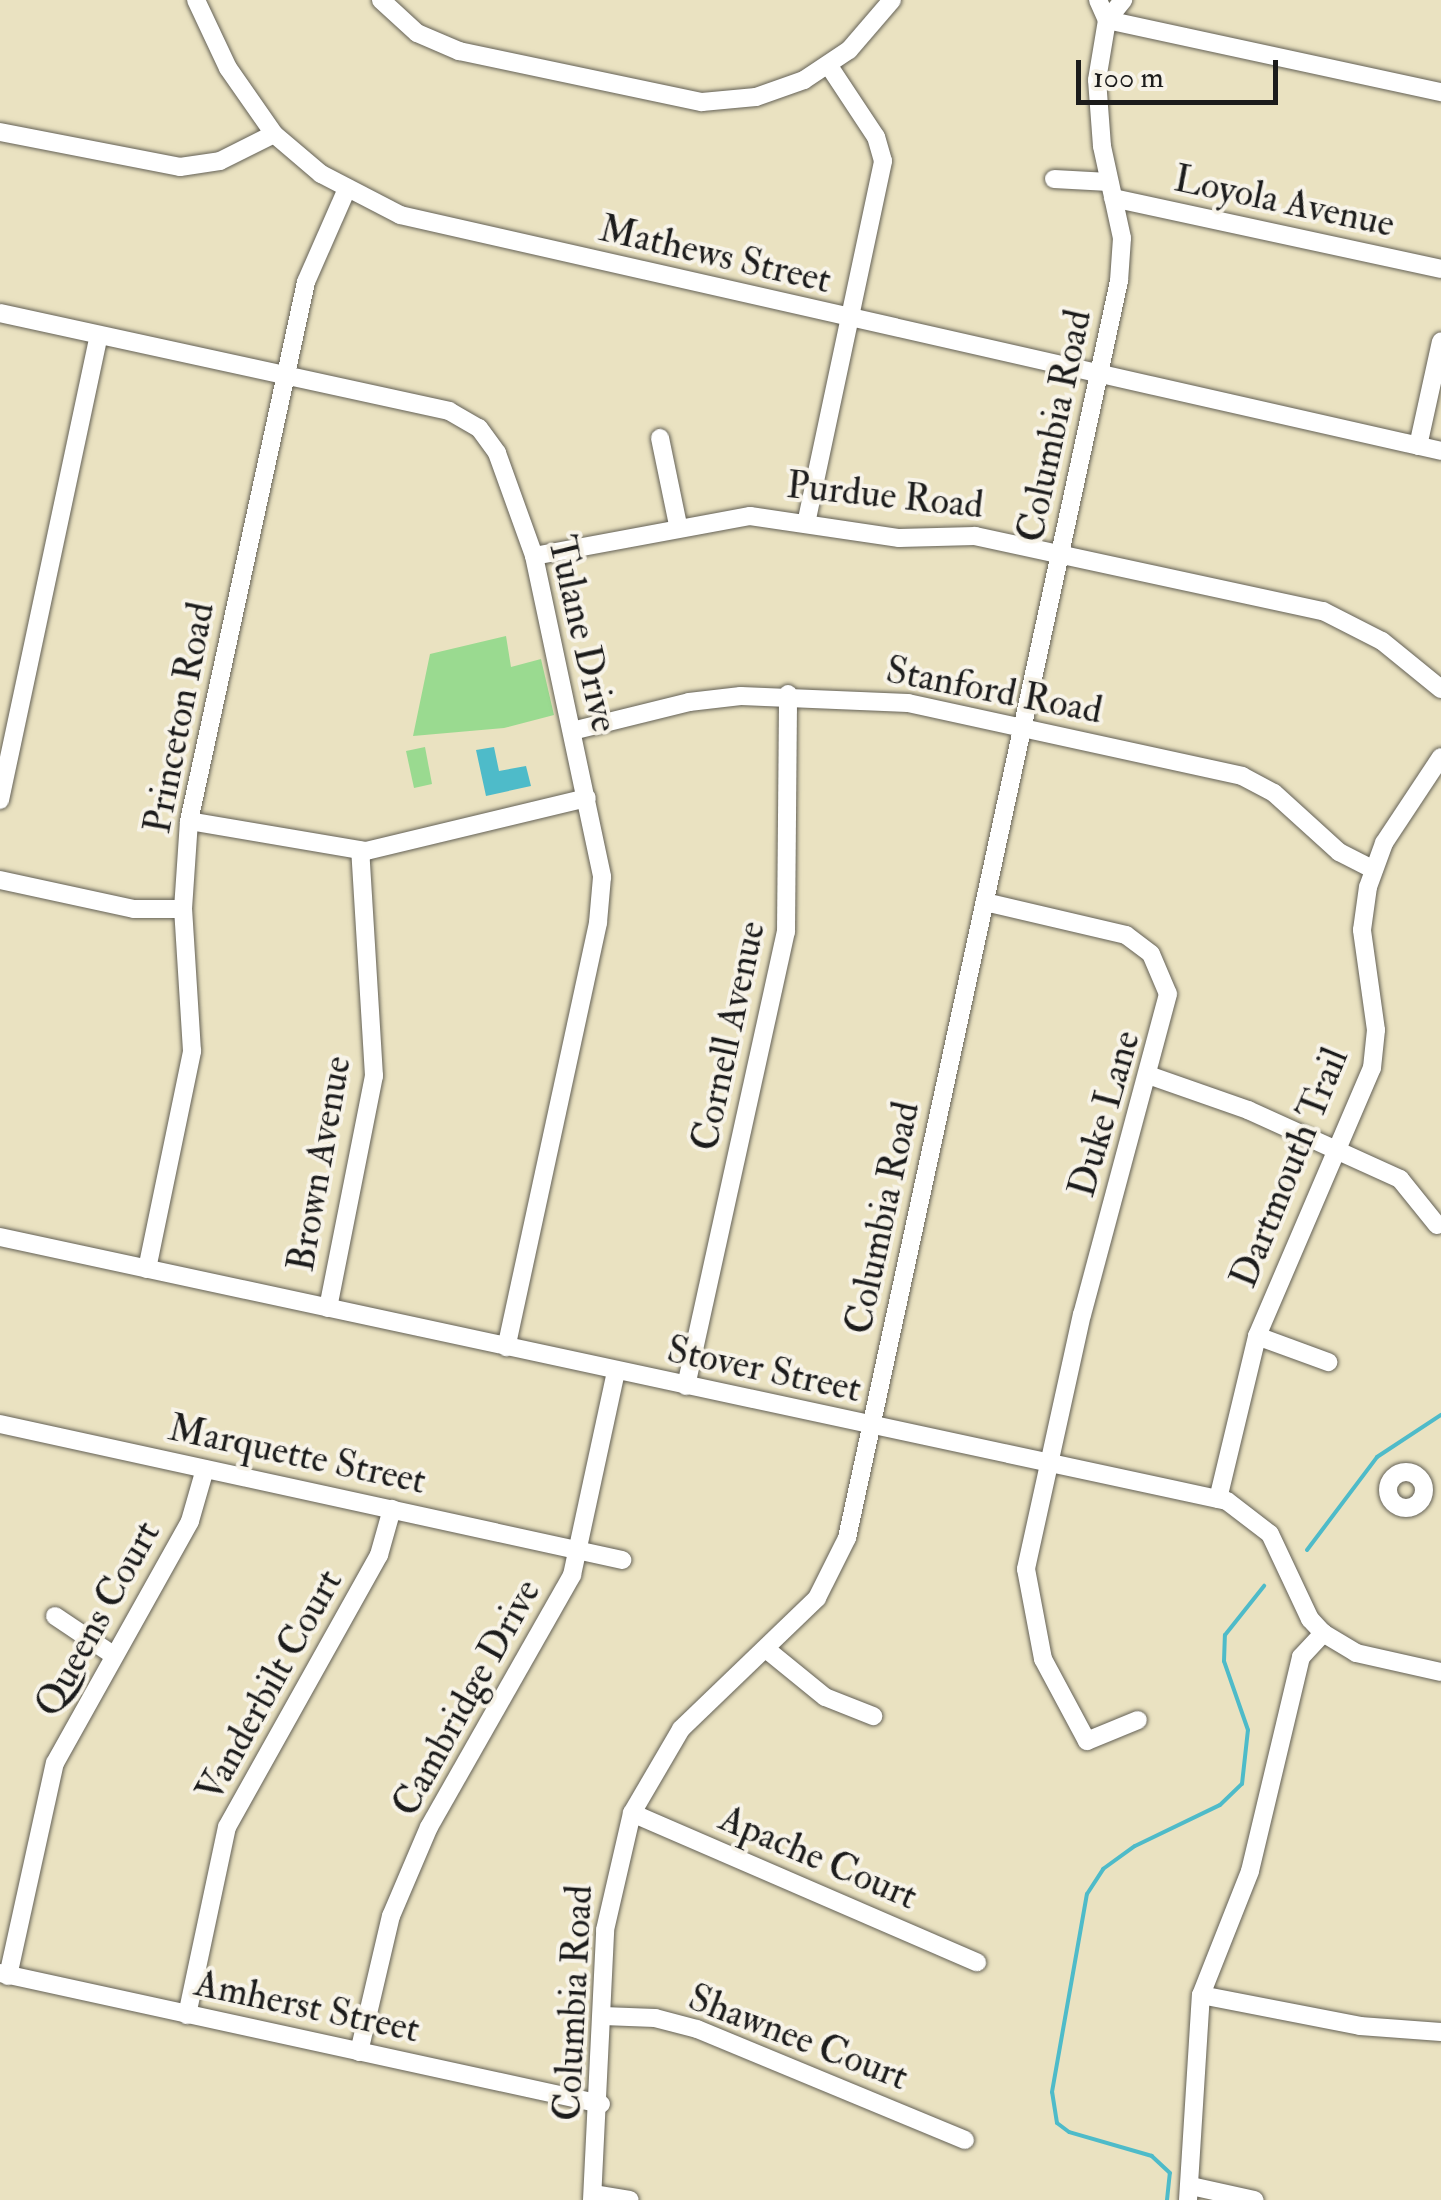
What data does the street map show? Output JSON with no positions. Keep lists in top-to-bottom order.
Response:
{
  "streets": {
    "street": [
      "Loyola Avenue",
      "Mathews Street",
      "Columbia Road",
      "Purdue Road",
      "Tulane Drive",
      "Stanford Road",
      "Princeton Road",
      "Cornell Avenue",
      "Duke Lane",
      "Brown Avenue",
      "Dartmouth Trail",
      "Stover Street",
      "Marquette Street",
      "Queens Court",
      "Vanderbilt Court",
      "Cambridge Drive",
      "Apache Court",
      "Amherst Street",
      "Shawnee Court"
    ]
  },
  "crossings": [
    ["Loyola Avenue", "Columbia Road"],
    ["Mathews Street", "Columbia Road"],
    ["Mathews Street", "Princeton Road"],
    ["Columbia Road", "Purdue Road"],
    ["Columbia Road", "Stanford Road"],
    ["Columbia Road", "Duke Lane"],
    ["Columbia Road", "Stover Street"],
    ["Columbia Road", "Apache Court"],
    ["Columbia Road", "Amherst Street"],
    ["Columbia Road", "Shawnee Court"],
    ["Purdue Road", "Tulane Drive"],
    ["Tulane Drive", "Stanford Road"],
    ["Tulane Drive", "Princeton Road"],
    ["Tulane Drive", "Stover Street"],
    ["Stanford Road", "Cornell Avenue"],
    ["Stanford Road", "Dartmouth Trail"],
    ["Princeton Road", "Stover Street"],
    ["Cornell Avenue", "Stover Street"],
    ["Duke Lane", "Stover Street"],
    ["Brown Avenue", "Stover Street"],
    ["Dartmouth Trail", "Stover Street"],
    ["Stover Street", "Cambridge Drive"],
    ["Marquette Street", "Queens Court"],
    ["Marquette Street", "Vanderbilt Court"],
    ["Marquette Street", "Cambridge Drive"],
    ["Queens Court", "Amherst Street"],
    ["Vanderbilt Court", "Amherst Street"],
    ["Cambridge Drive", "Amherst Street"]
  ],
  "scale_bar": "100 m"
}
